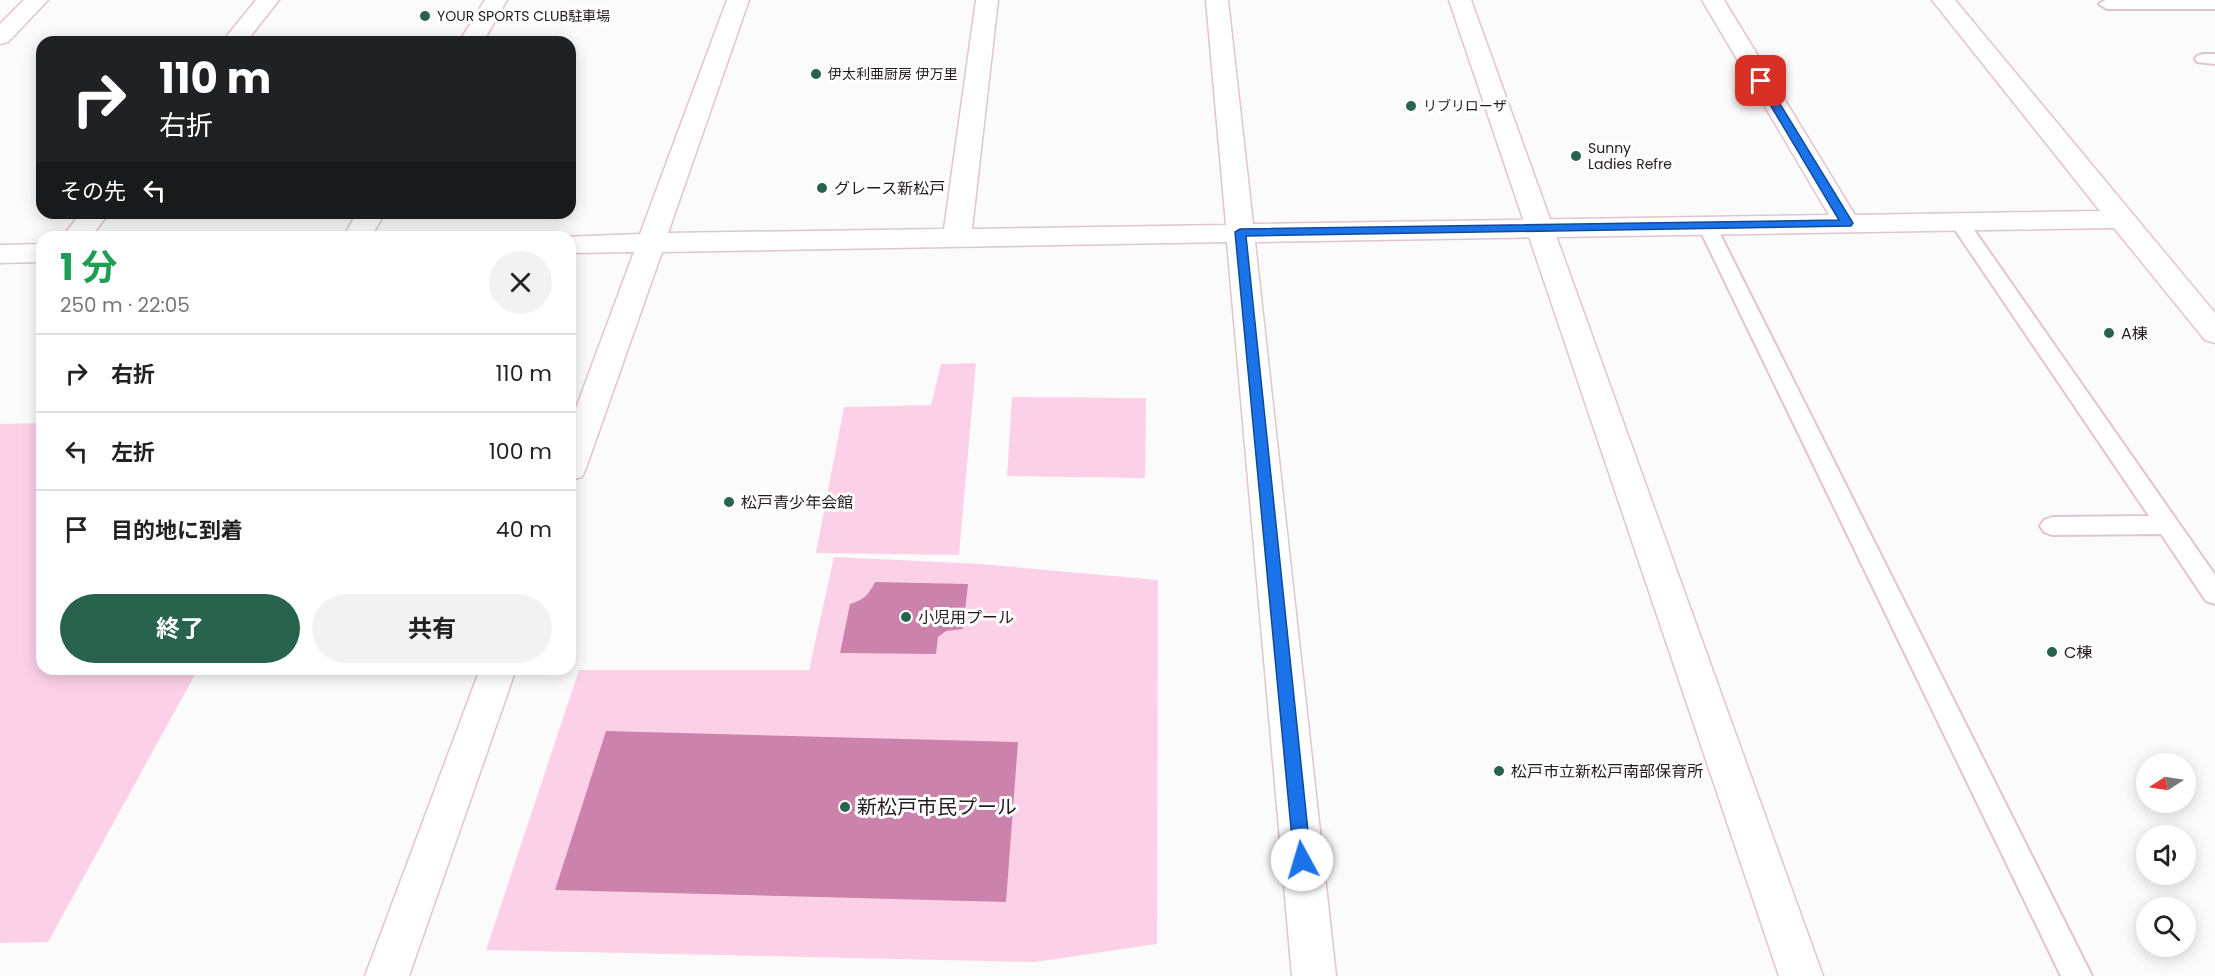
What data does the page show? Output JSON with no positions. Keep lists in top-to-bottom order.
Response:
{
  "places": [
    "YOUR SPORTS CLUB駐車場",
    "伊太利亜厨房 伊万里",
    "リブリローザ",
    "Sunny Ladies Refre",
    "グレース新松戸",
    "A棟",
    "松戸青少年会館",
    "小児用プール",
    "C棟",
    "松戸市立新松戸南部保育所",
    "新松戸市民プール"
  ],
  "north": "left",
  "page": {
    "turn": ["110 m", "右折"],
    "then": "その先",
    "heading": ["1 分", "250 m · 22:05"],
    "list": [
      {
        "name": "右折",
        "value": "110 m"
      },
      {
        "name": "左折",
        "value": "100 m"
      },
      {
        "name": "目的地に到着",
        "value": "40 m"
      }
    ],
    "buttons": ["終了", "共有"]
  }
}
